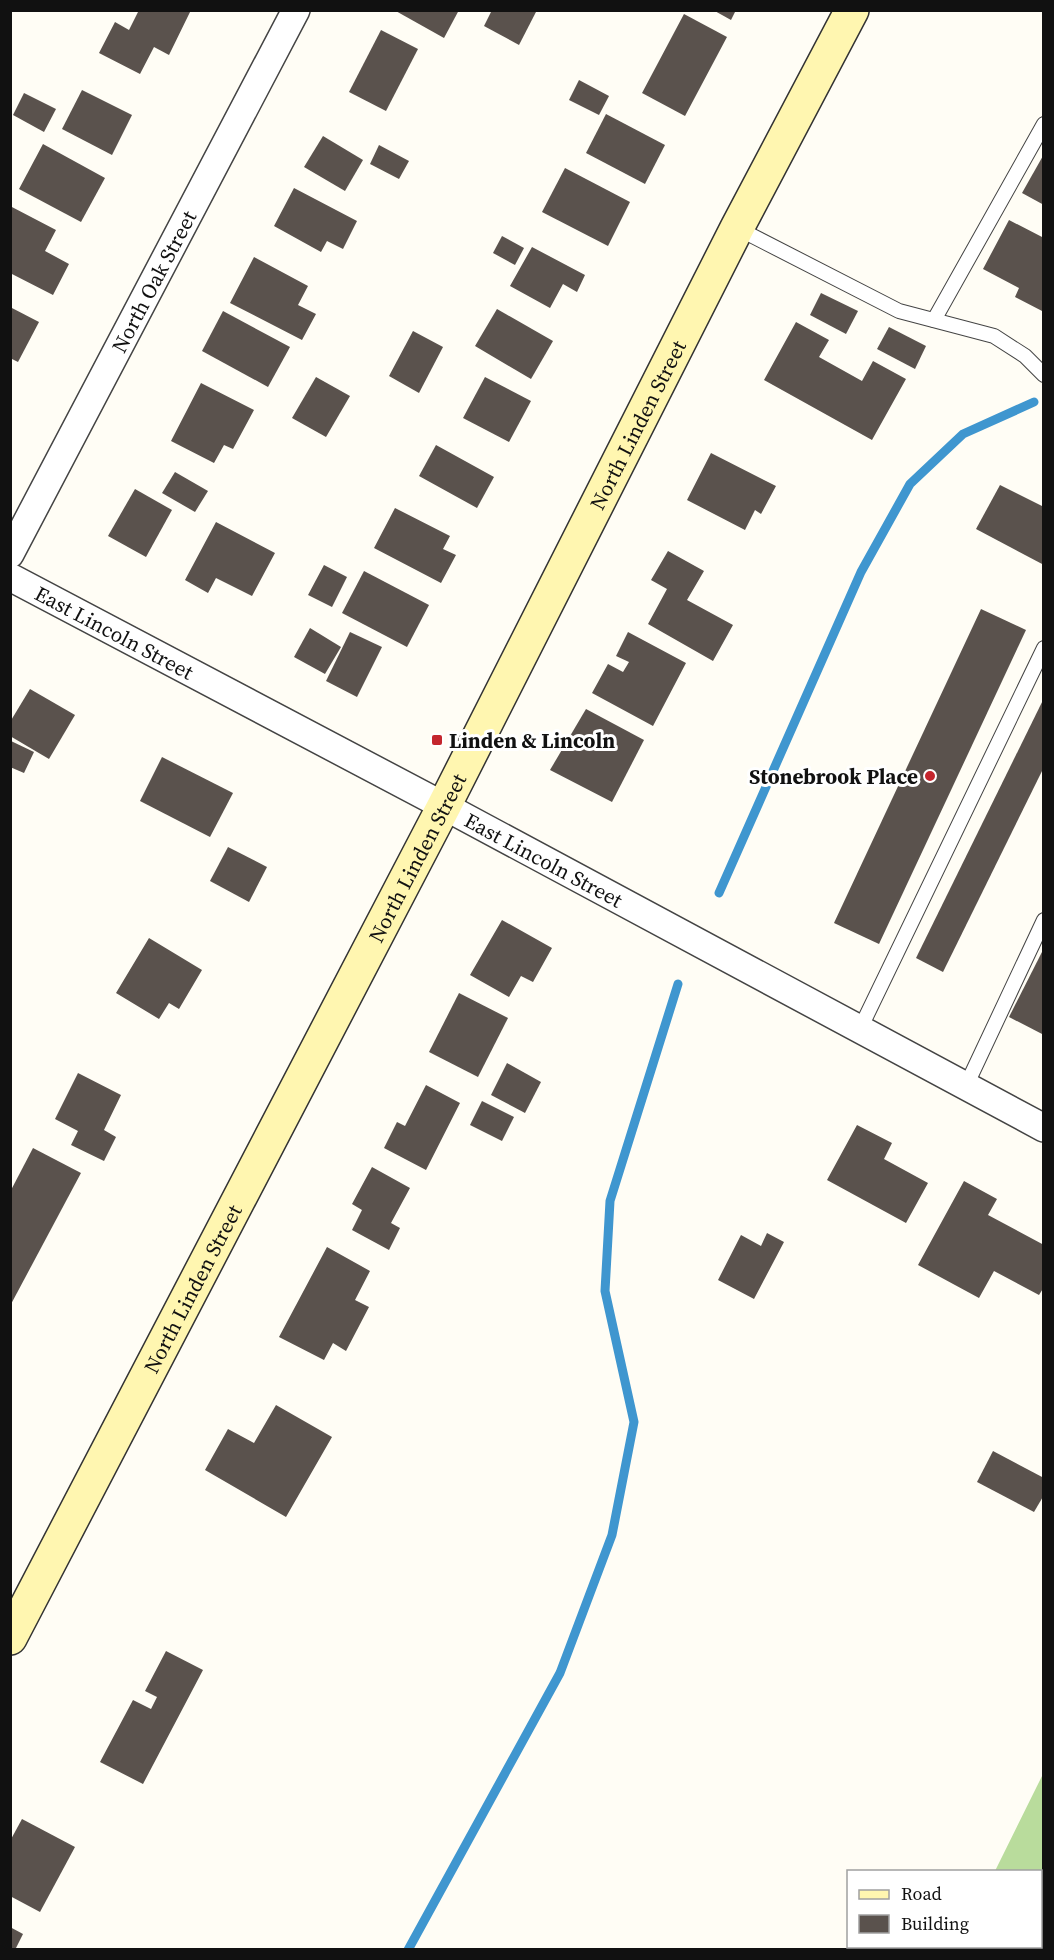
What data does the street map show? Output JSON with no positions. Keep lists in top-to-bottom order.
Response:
{
  "streets": {
    "main road": ["North Linden Street"],
    "street": ["North Oak Street", "East Lincoln Street"]
  },
  "crossings": [
    ["North Linden Street", "East Lincoln Street"]
  ],
  "places": {
    "transit": ["Linden & Lincoln"],
    "other": ["Stonebrook Place"]
  },
  "legend": ["Road", "Building"]
}
